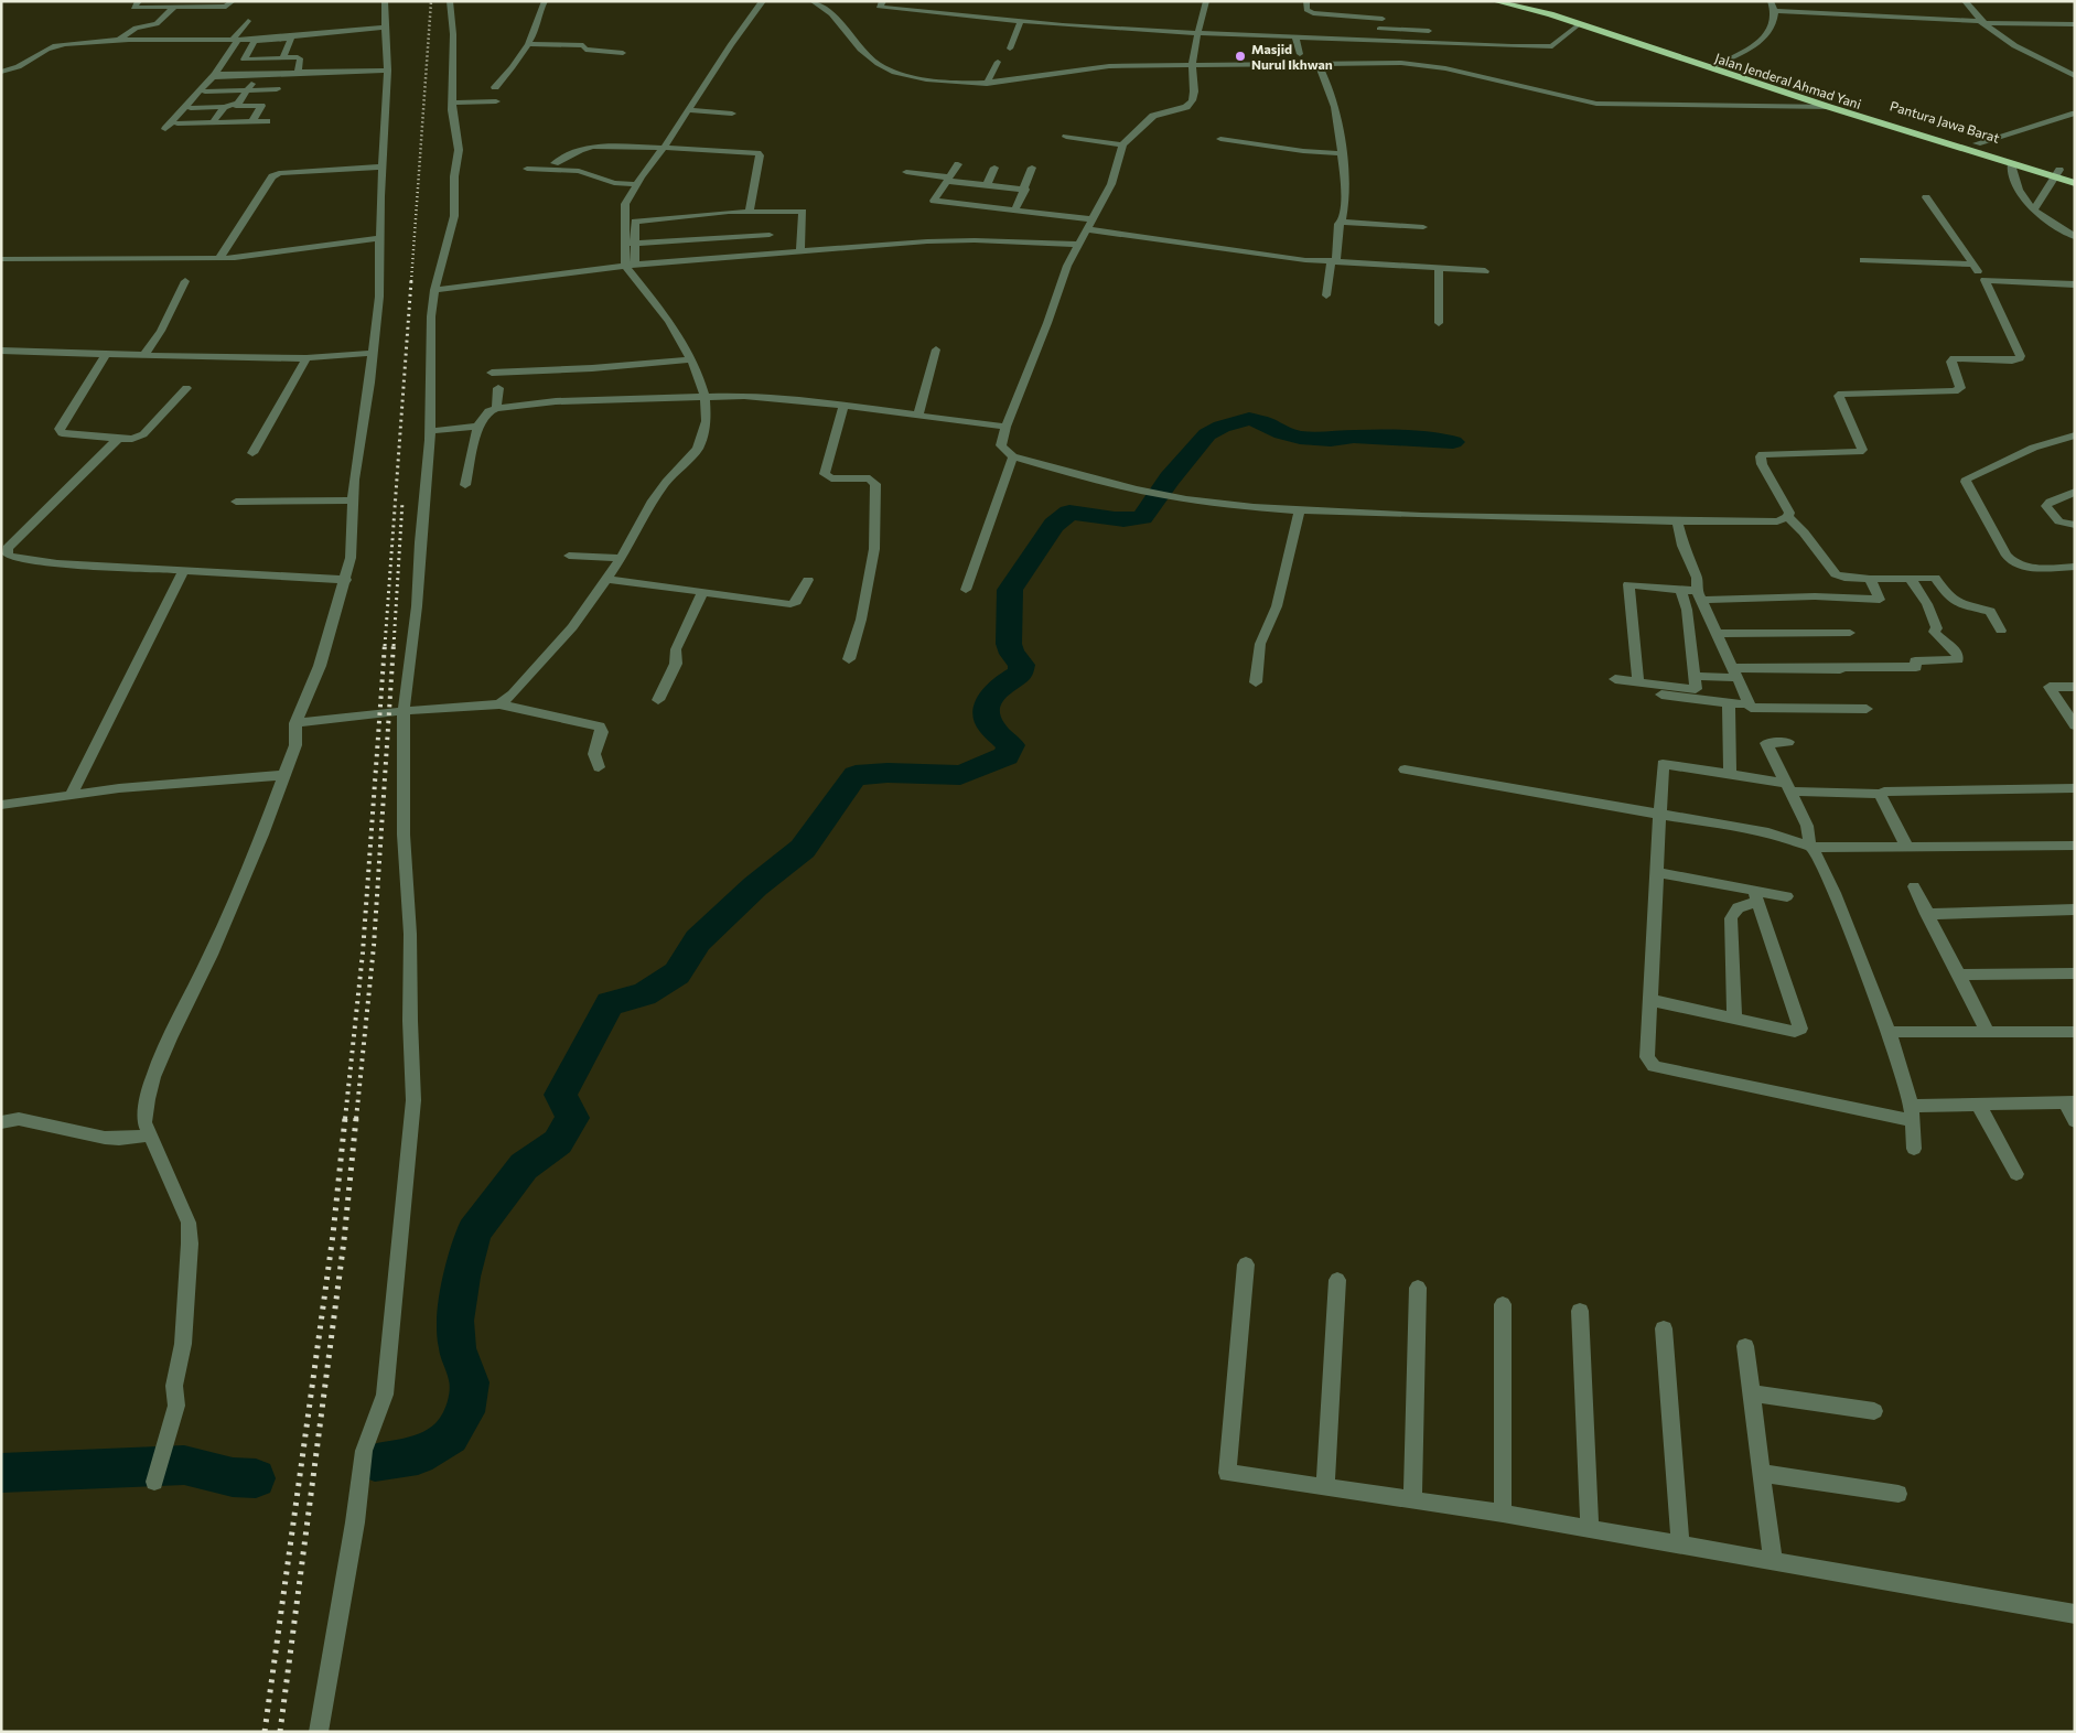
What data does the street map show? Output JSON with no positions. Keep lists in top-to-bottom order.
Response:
{
  "streets": {
    "highway": ["Jalan Jenderal Ahmad Yani", "Pantura Jawa Barat"]
  },
  "crossings": [
    ["Jalan Jenderal Ahmad Yani", "Pantura Jawa Barat"]
  ],
  "places": ["Masjid Nurul Ikhwan"]
}
